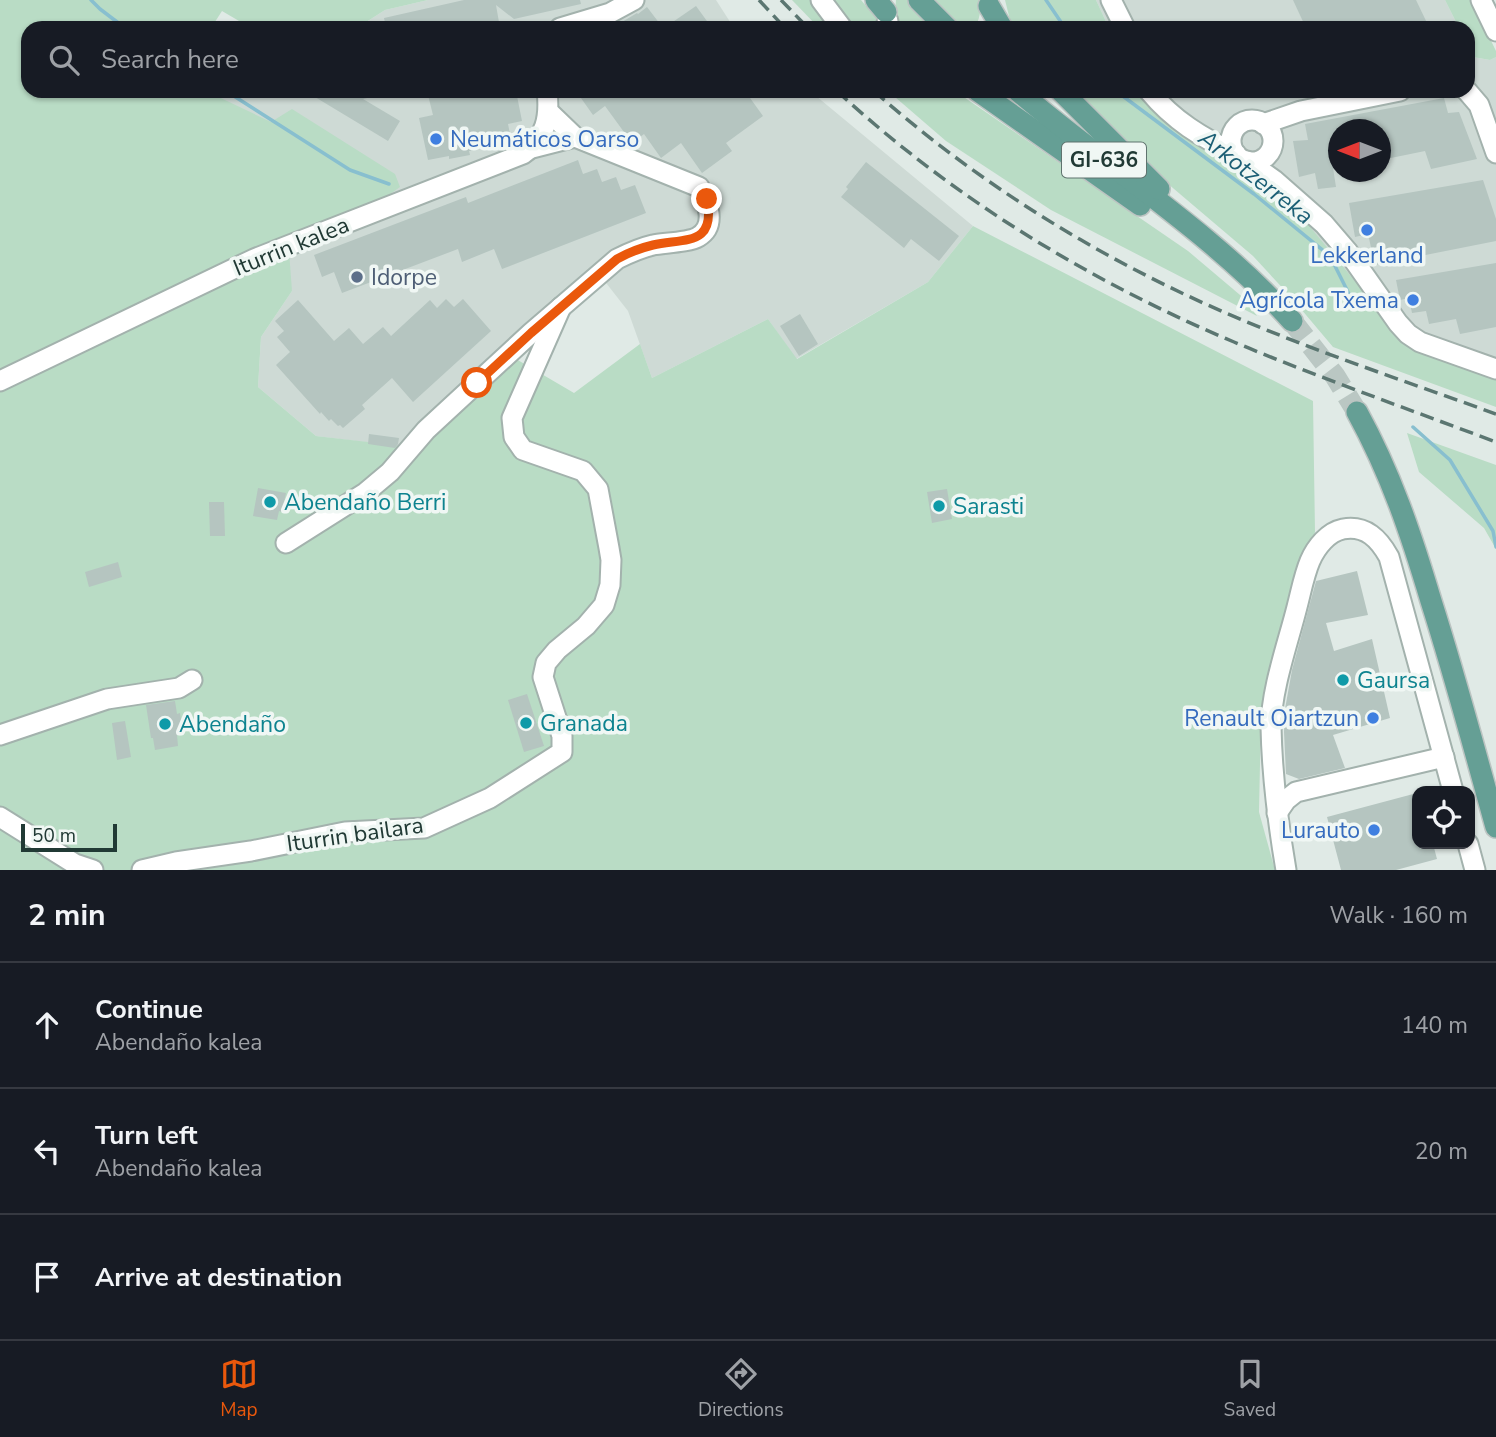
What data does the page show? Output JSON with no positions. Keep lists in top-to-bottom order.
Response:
{
  "streets": {
    "main road": ["GI-636"],
    "street": ["Iturrin kalea", "Iturrin bailara"]
  },
  "water": ["Arkotzerreka"],
  "places": [
    "Neumáticos Oarso",
    "Lekkerland",
    "Idorpe",
    "Agrícola Txema",
    "Abendaño Berri",
    "Sarasti",
    "Gaursa",
    "Renault Oiartzun",
    "Granada",
    "Abendaño",
    "Lurauto"
  ],
  "scale_bar": "50 m",
  "north": "left",
  "page": {
    "search": "Search here",
    "scale": "50 m",
    "heading": ["2 min", "Walk · 160 m"],
    "list": [
      ["Continue", "Abendaño kalea", "140 m"],
      ["Turn left", "Abendaño kalea", "20 m"],
      "Arrive at destination"
    ],
    "nav": ["Map", "Directions", "Saved"]
  }
}
